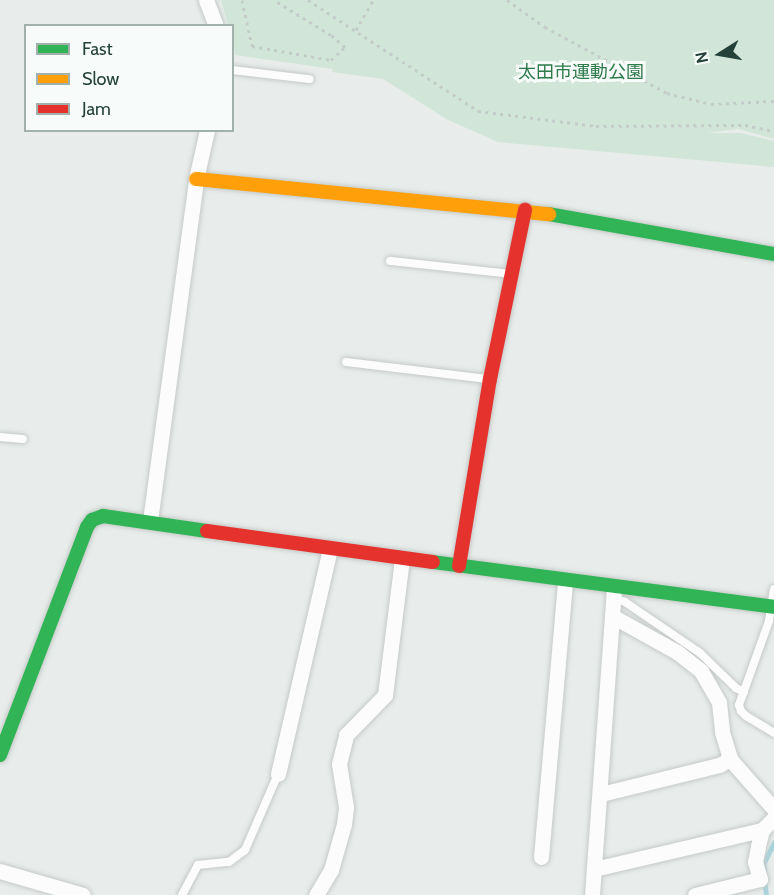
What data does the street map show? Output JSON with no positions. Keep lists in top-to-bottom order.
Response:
{
  "parks": ["太田市運動公園"],
  "legend": ["Fast", "Slow", "Jam"],
  "north": "left"
}
